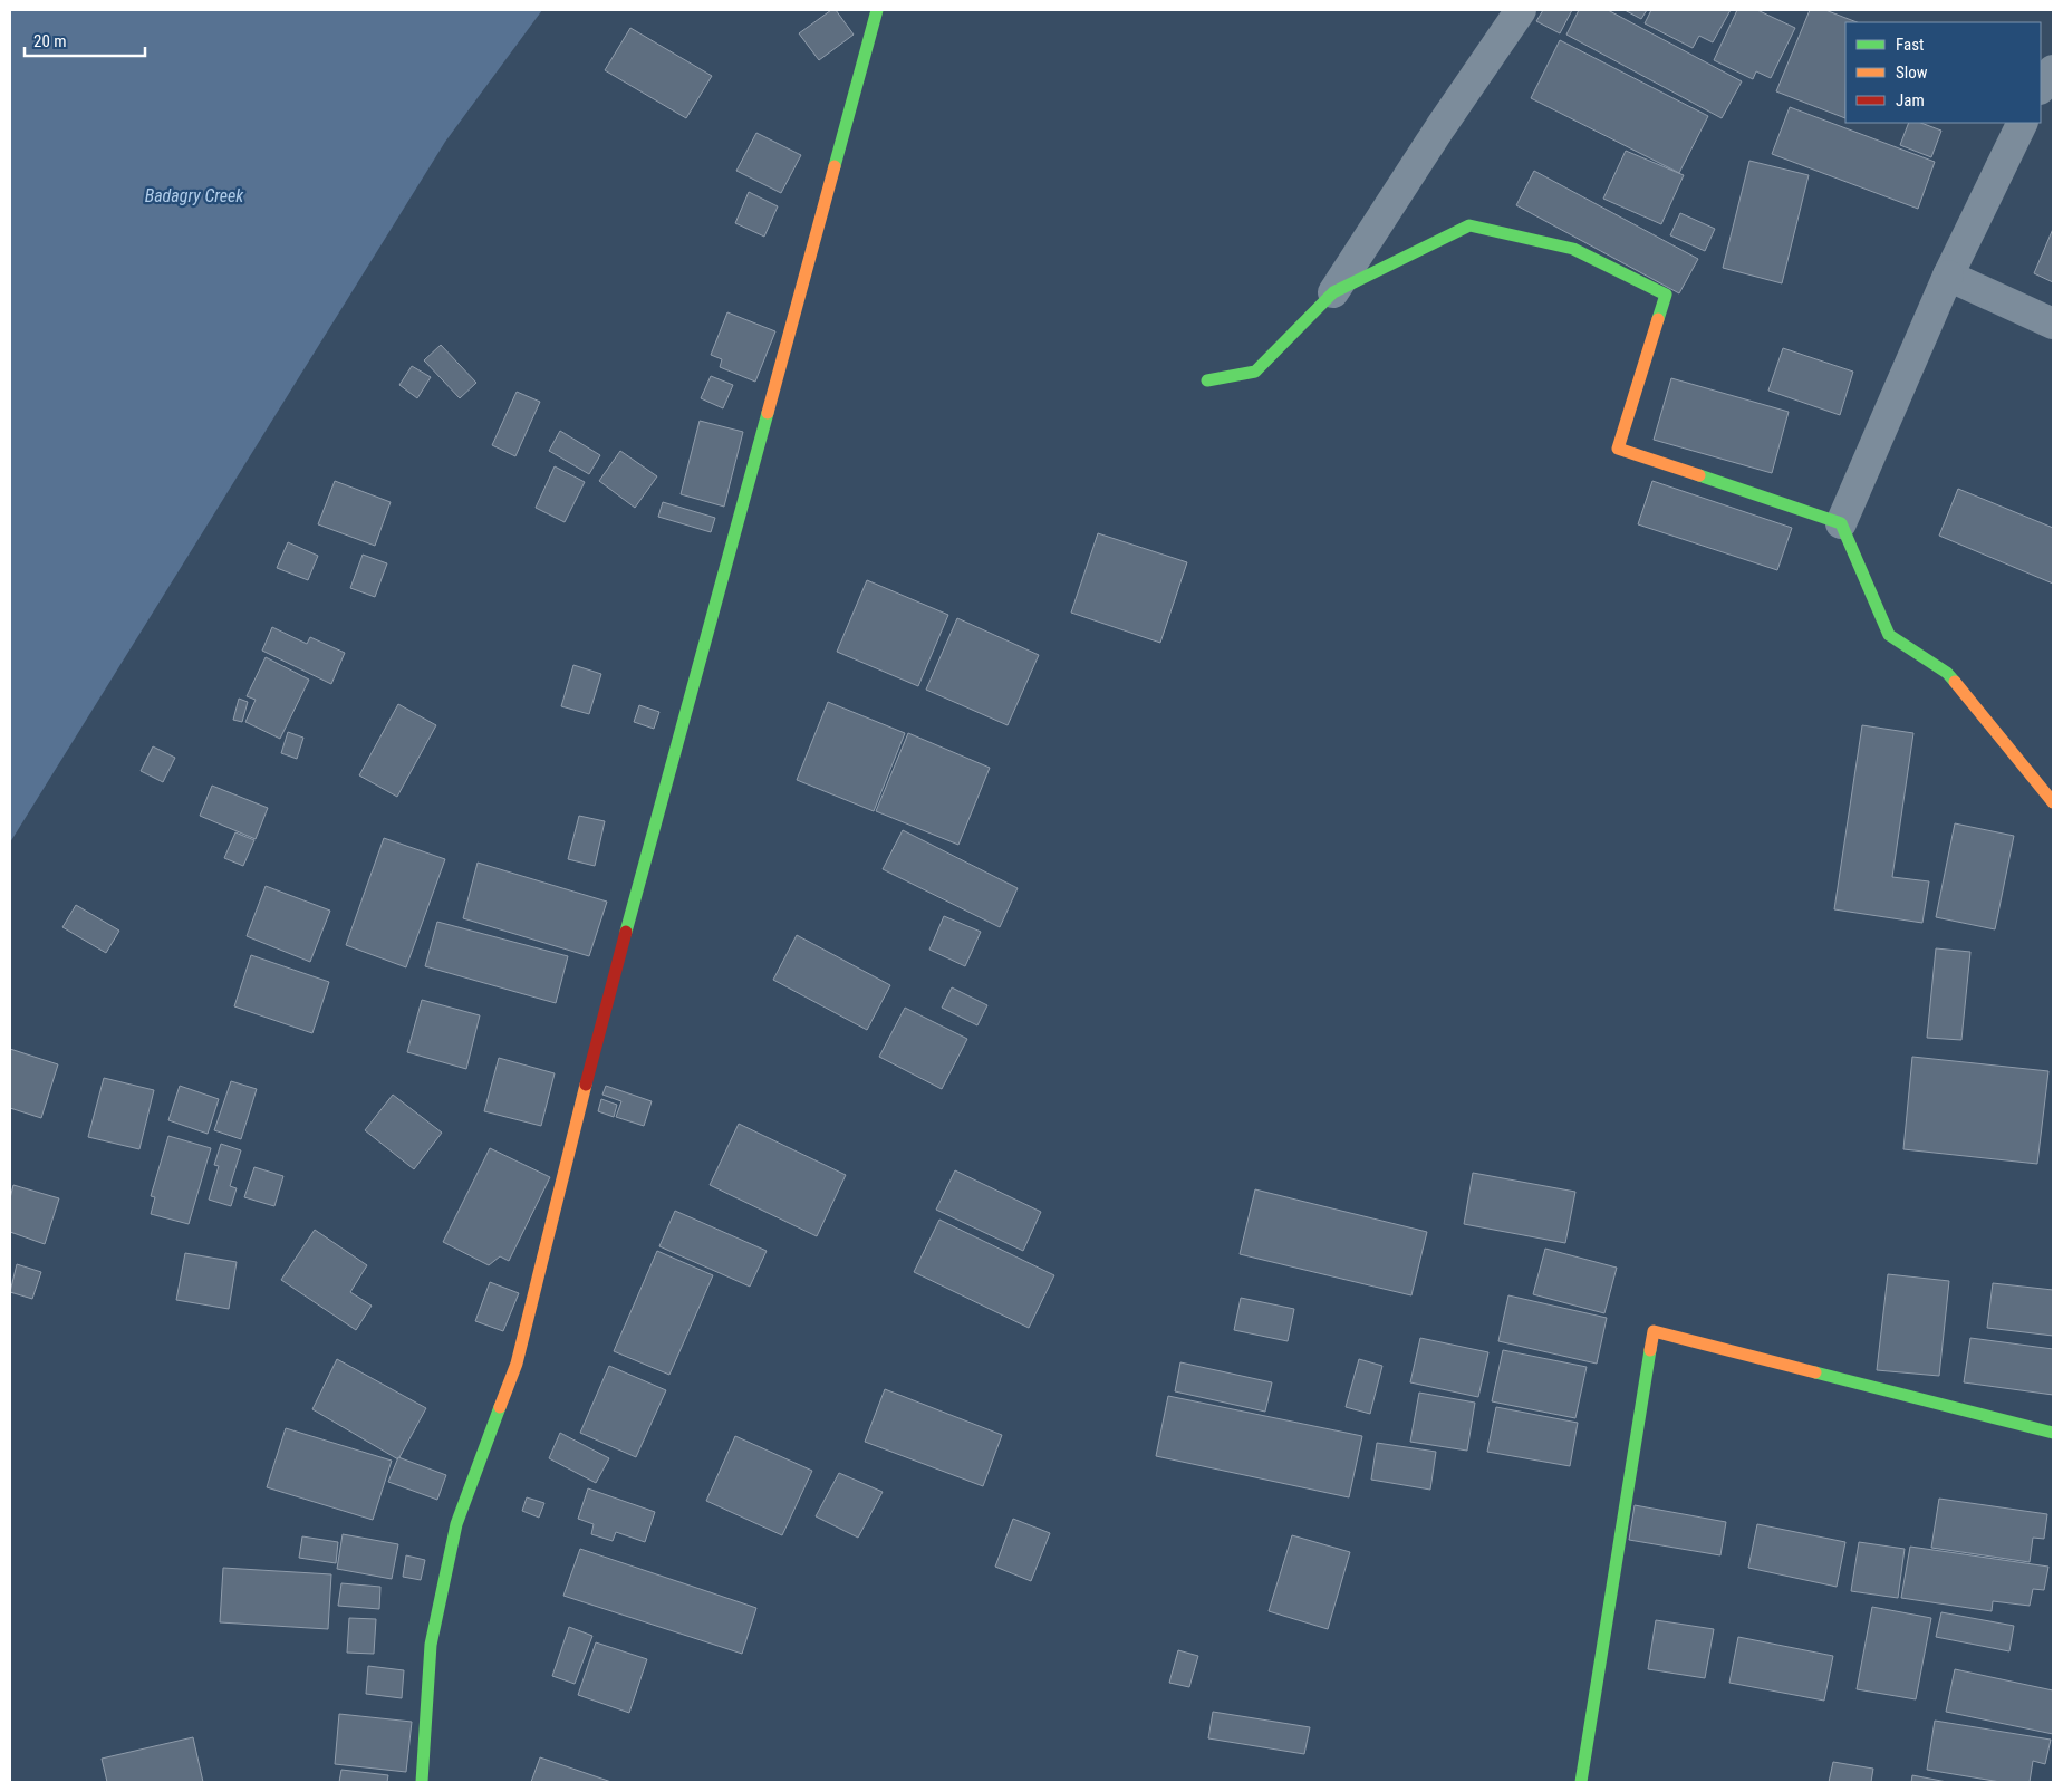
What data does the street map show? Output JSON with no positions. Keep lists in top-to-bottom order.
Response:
{
  "water": ["Badagry Creek"],
  "legend": ["Fast", "Slow", "Jam"],
  "scale_bar": "20 m"
}
